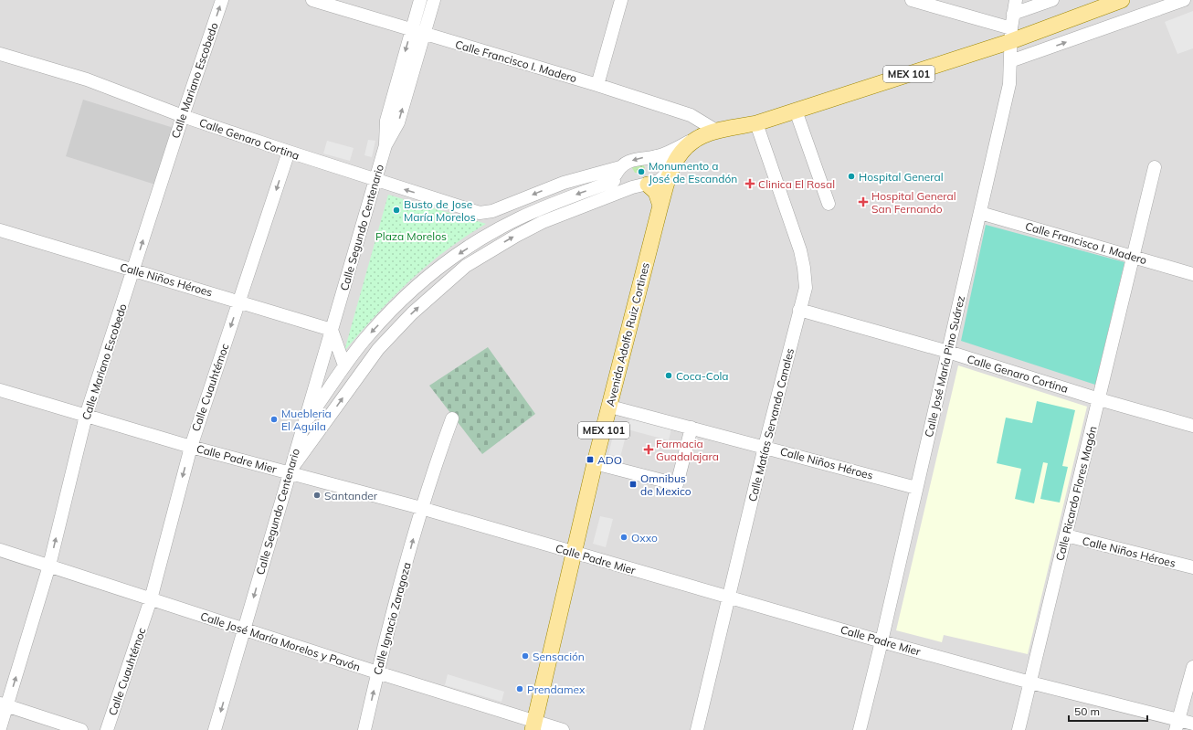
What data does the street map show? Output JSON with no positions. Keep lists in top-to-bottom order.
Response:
{
  "streets": {
    "main road": ["MEX 101", "Avenida Adolfo Ruiz Cortines"],
    "street": [
      "Calle Francisco I. Madero",
      "Calle Mariano Escobedo",
      "Calle Genaro Cortina",
      "Calle Segundo Centenario",
      "Calle Niños Héroes",
      "Calle José María Pino Suárez",
      "Calle Cuauhtémoc",
      "Calle Matías Servando Canales",
      "Calle Padre Mier",
      "Calle Ricardo Flores Magón",
      "Calle Ignacio Zaragoza",
      "Calle José María Morelos y Pavón"
    ]
  },
  "crossings": [
    ["Calle Francisco I. Madero", "MEX 101"],
    ["Calle Francisco I. Madero", "Calle Segundo Centenario"],
    ["Calle Francisco I. Madero", "Calle José María Pino Suárez"],
    ["Calle Francisco I. Madero", "Calle Ricardo Flores Magón"],
    ["MEX 101", "Calle Genaro Cortina"],
    ["MEX 101", "Avenida Adolfo Ruiz Cortines"],
    ["MEX 101", "Calle José María Pino Suárez"],
    ["MEX 101", "Calle Matías Servando Canales"],
    ["Calle Mariano Escobedo", "Calle Genaro Cortina"],
    ["Calle Mariano Escobedo", "Calle Niños Héroes"],
    ["Calle Mariano Escobedo", "Calle Padre Mier"],
    ["Calle Mariano Escobedo", "Calle José María Morelos y Pavón"],
    ["Calle Genaro Cortina", "Calle Segundo Centenario"],
    ["Calle Genaro Cortina", "Avenida Adolfo Ruiz Cortines"],
    ["Calle Genaro Cortina", "Calle José María Pino Suárez"],
    ["Calle Genaro Cortina", "Calle Cuauhtémoc"],
    ["Calle Genaro Cortina", "Calle Matías Servando Canales"],
    ["Calle Genaro Cortina", "Calle Ricardo Flores Magón"],
    ["Calle Segundo Centenario", "Calle Niños Héroes"],
    ["Calle Segundo Centenario", "Calle Padre Mier"],
    ["Calle Segundo Centenario", "Calle José María Morelos y Pavón"],
    ["Calle Niños Héroes", "Avenida Adolfo Ruiz Cortines"],
    ["Calle Niños Héroes", "Calle José María Pino Suárez"],
    ["Calle Niños Héroes", "Calle Cuauhtémoc"],
    ["Calle Niños Héroes", "Calle Matías Servando Canales"],
    ["Calle Niños Héroes", "Calle Ricardo Flores Magón"],
    ["Avenida Adolfo Ruiz Cortines", "Calle Padre Mier"],
    ["Avenida Adolfo Ruiz Cortines", "Calle José María Morelos y Pavón"],
    ["Calle José María Pino Suárez", "Calle Padre Mier"],
    ["Calle Cuauhtémoc", "Calle Padre Mier"],
    ["Calle Cuauhtémoc", "Calle José María Morelos y Pavón"],
    ["Calle Matías Servando Canales", "Calle Padre Mier"],
    ["Calle Padre Mier", "Calle Ricardo Flores Magón"],
    ["Calle Padre Mier", "Calle Ignacio Zaragoza"],
    ["Calle Ignacio Zaragoza", "Calle José María Morelos y Pavón"]
  ],
  "one_way": ["Calle Mariano Escobedo", "Calle Cuauhtémoc", "Calle Ignacio Zaragoza"],
  "parks": ["Plaza Morelos"],
  "places": {
    "other": [
      "Monumento a José de Escandón",
      "Hospital General",
      "Busto de Jose María Morelos",
      "Coca-Cola",
      "Muebleria El Aguila",
      "Santander",
      "Oxxo",
      "Sensación",
      "Prendamex"
    ],
    "health": ["Clinica El Rosal", "Hospital General San Fernando", "Farmacia Guadalajara"],
    "transit": ["ADO", "Omnibus de Mexico"]
  },
  "scale_bar": "50 m"
}
